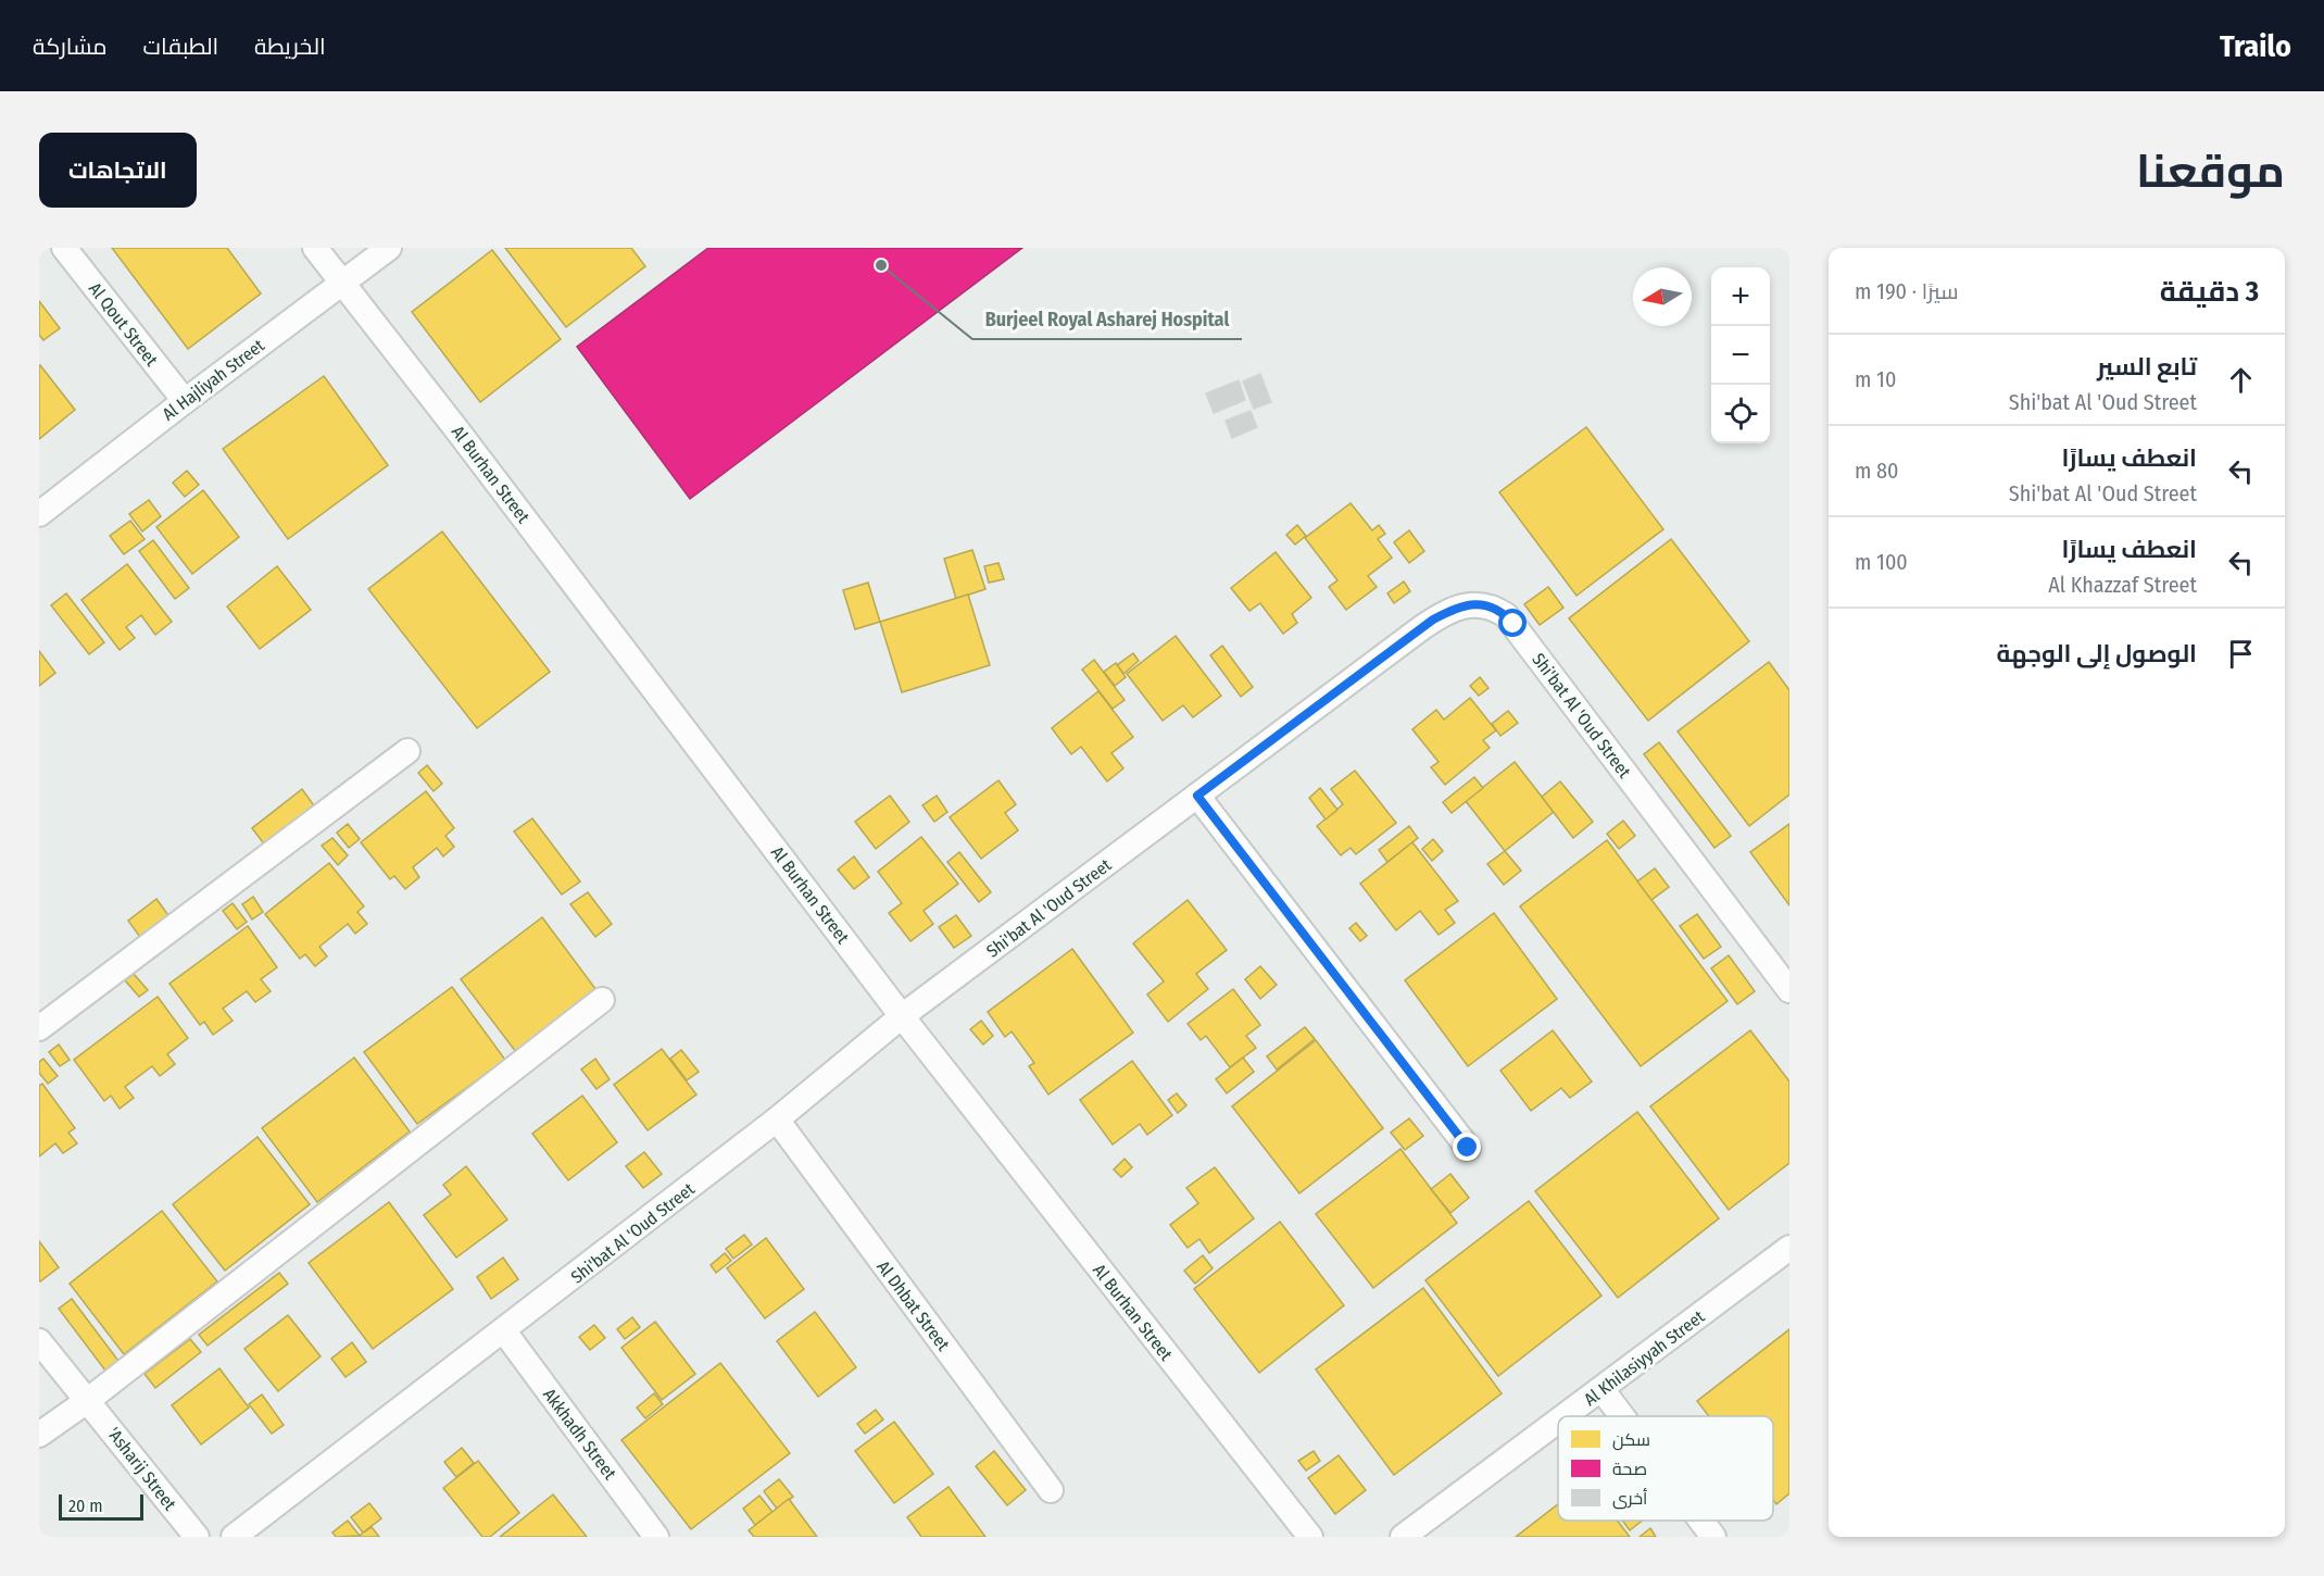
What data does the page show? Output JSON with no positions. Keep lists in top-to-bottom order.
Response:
{
  "streets": {
    "street": [
      "Al Qout Street",
      "Al Hajliyah Street",
      "Al Burhan Street",
      "Shi'bat Al 'Oud Street",
      "Al Dhbat Street",
      "Al Khilasiyyah Street",
      "Akkhadh Street",
      "'Asharij Street"
    ]
  },
  "crossings": [
    ["Al Qout Street", "Al Hajliyah Street"],
    ["Al Hajliyah Street", "Al Burhan Street"],
    ["Al Burhan Street", "Shi'bat Al 'Oud Street"],
    ["Shi'bat Al 'Oud Street", "Al Dhbat Street"],
    ["Shi'bat Al 'Oud Street", "Akkhadh Street"]
  ],
  "places": ["Burjeel Royal Asharej Hospital"],
  "legend": ["سكن", "صحة", "أخرى"],
  "scale_bar": "20 m",
  "north": "left",
  "page": {
    "header": "Trailo",
    "nav": ["الخريطة", "الطبقات", "مشاركة"],
    "title": "موقعنا",
    "buttons": "الاتجاهات",
    "heading": ["3 دقيقة", "سيرًا · 190 m"],
    "map_buttons": ["+", "−"],
    "list": [
      ["تابع السير", "Shi'bat Al 'Oud Street", "10 m"],
      ["انعطف يسارًا", "Shi'bat Al 'Oud Street", "80 m"],
      ["انعطف يسارًا", "Al Khazzaf Street", "100 m"],
      "الوصول إلى الوجهة"
    ],
    "scale": "20 m"
  }
}
